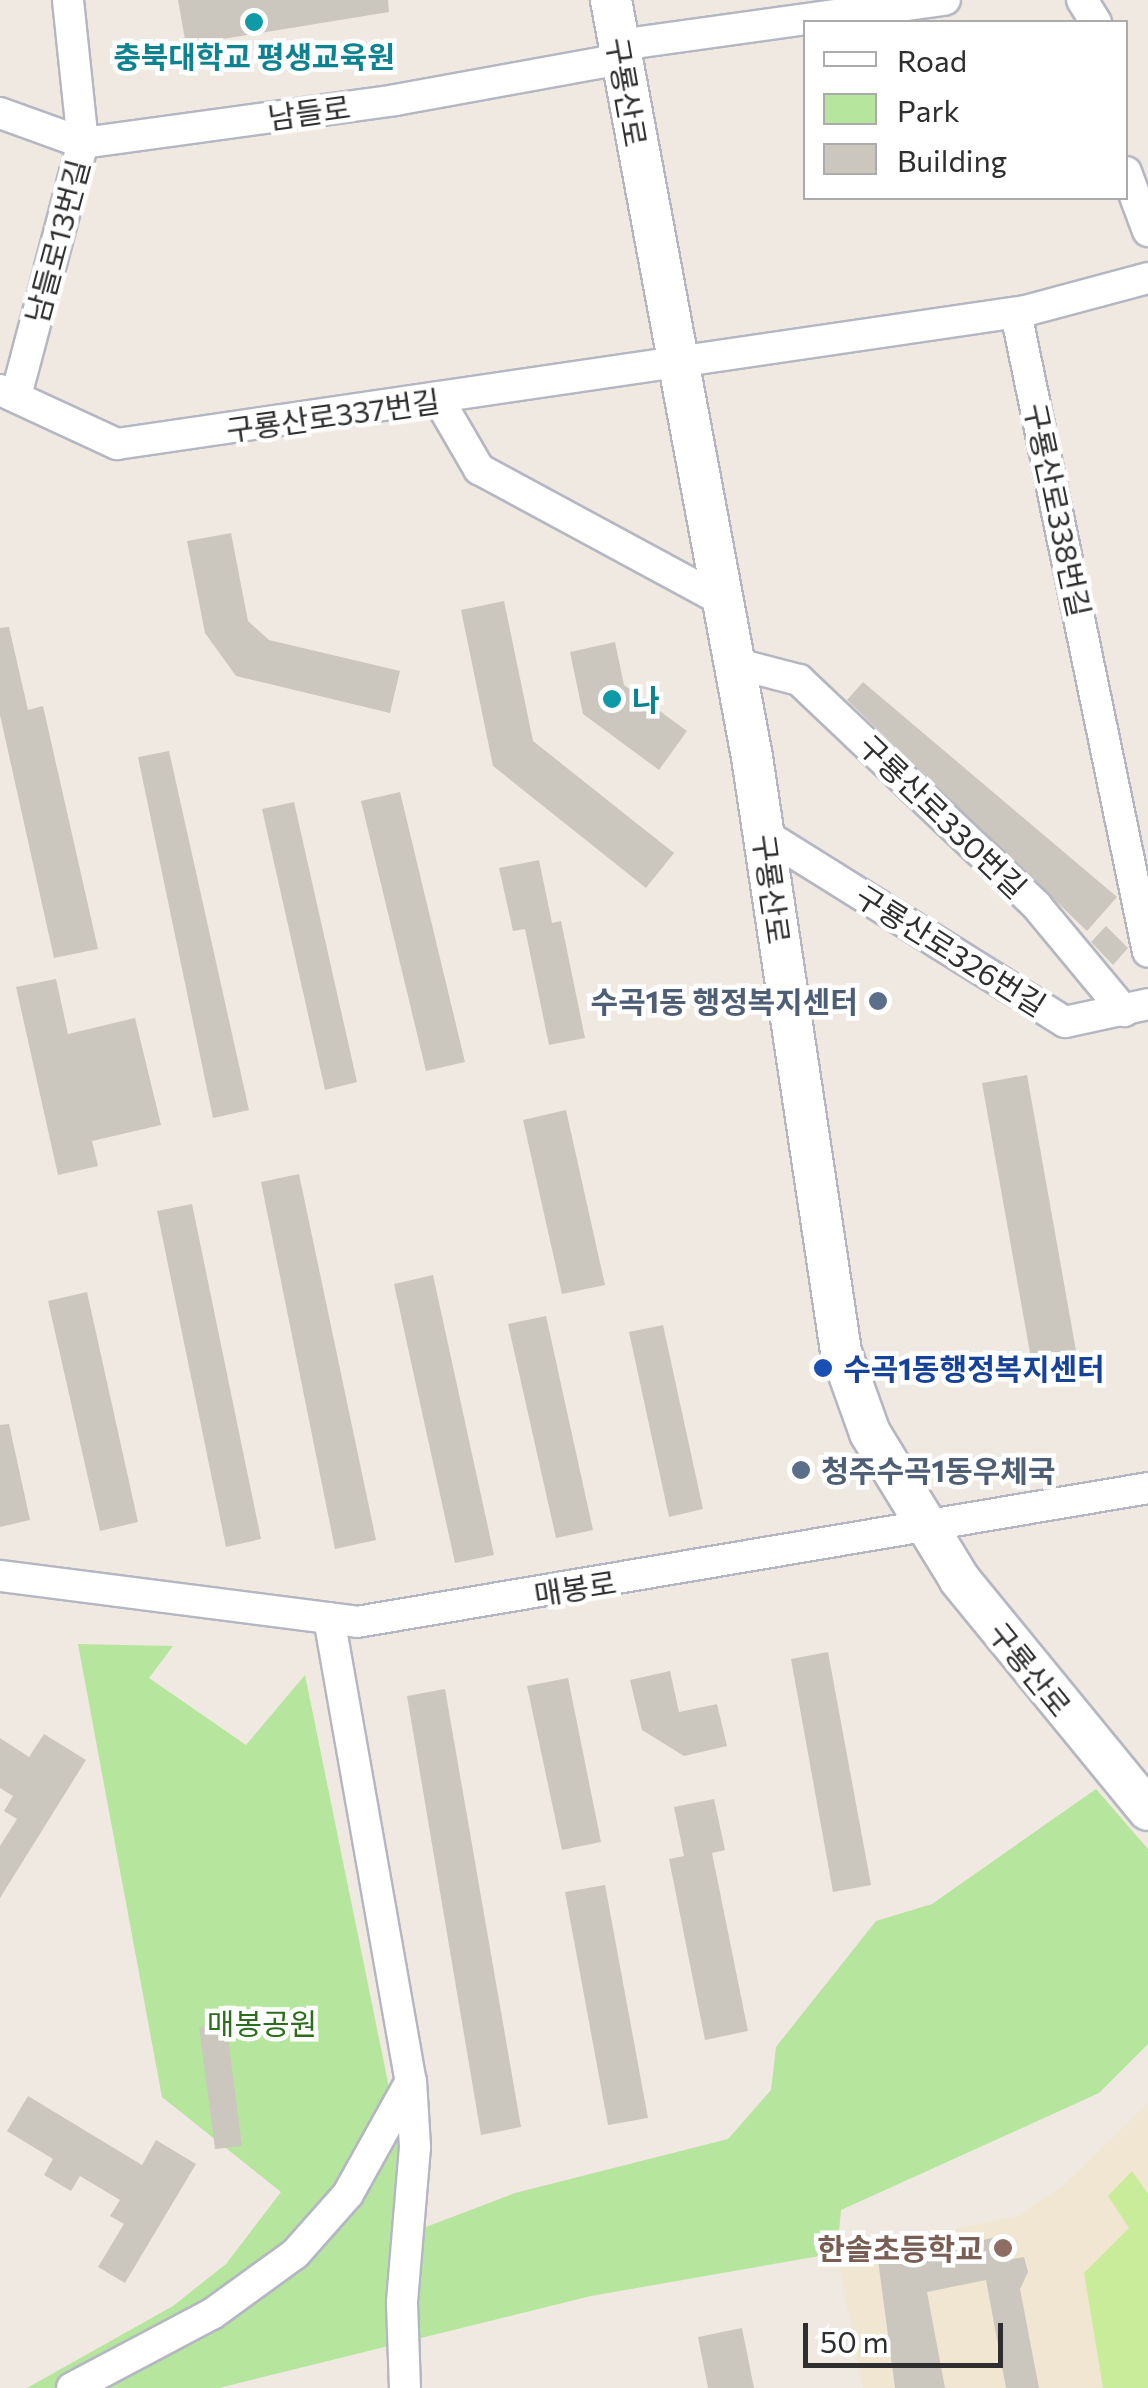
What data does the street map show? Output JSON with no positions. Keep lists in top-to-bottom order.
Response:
{
  "streets": {
    "street": [
      "구룡산로",
      "남들로",
      "남들로13번길",
      "구룡산로337번길",
      "구룡산로338번길",
      "구룡산로330번길",
      "구룡산로326번길",
      "매봉로"
    ]
  },
  "crossings": [
    ["구룡산로", "남들로"],
    ["구룡산로", "구룡산로337번길"],
    ["구룡산로", "구룡산로330번길"],
    ["구룡산로", "구룡산로326번길"],
    ["구룡산로", "매봉로"],
    ["남들로", "남들로13번길"],
    ["남들로13번길", "구룡산로337번길"],
    ["구룡산로330번길", "구룡산로326번길"]
  ],
  "parks": ["매봉공원"],
  "places": [
    "충북대학교 평생교육원",
    "나",
    "수곡1동 행정복지센터",
    "수곡1동행정복지센터",
    "청주수곡1동우체국",
    "한솔초등학교"
  ],
  "legend": ["Road", "Park", "Building"],
  "scale_bar": "50 m"
}
